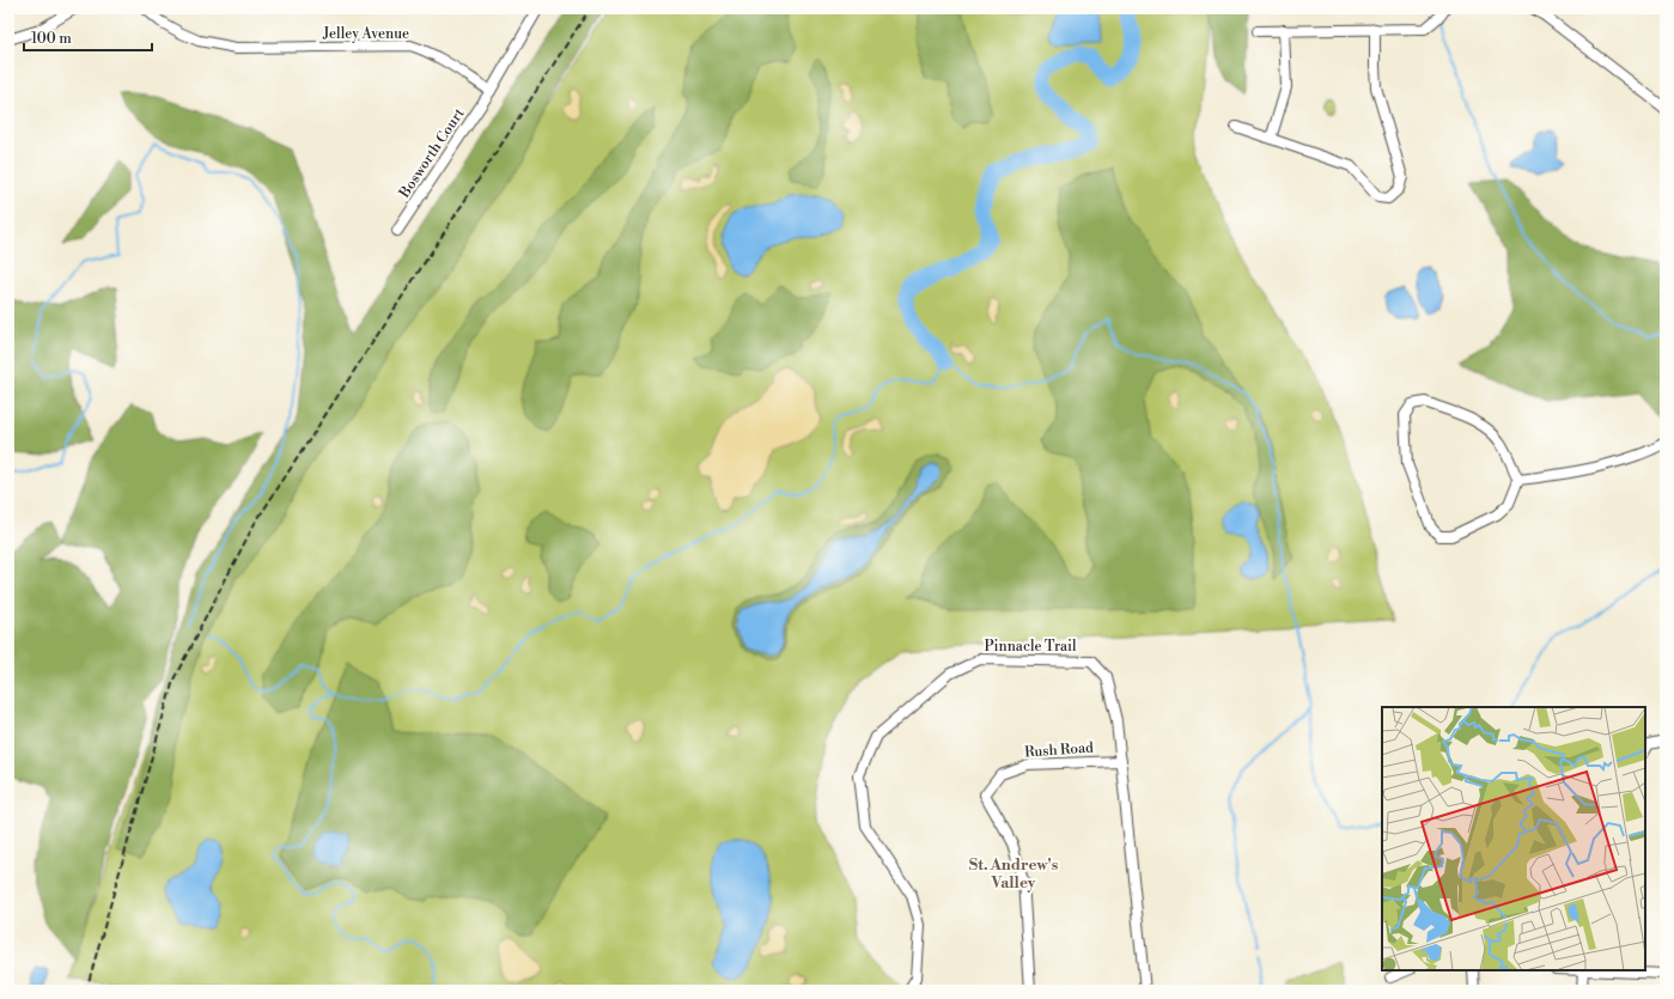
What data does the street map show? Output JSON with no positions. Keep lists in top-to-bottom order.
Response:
{
  "streets": {
    "street": [
      "Jelley Avenue",
      "Bosworth Court",
      "Pinnacle Trail",
      "Rush Road"
    ]
  },
  "crossings": [
    ["Jelley Avenue", "Bosworth Court"],
    ["Pinnacle Trail", "Rush Road"]
  ],
  "districts": ["St. Andrew's Valley"],
  "scale_bar": "100 m"
}
